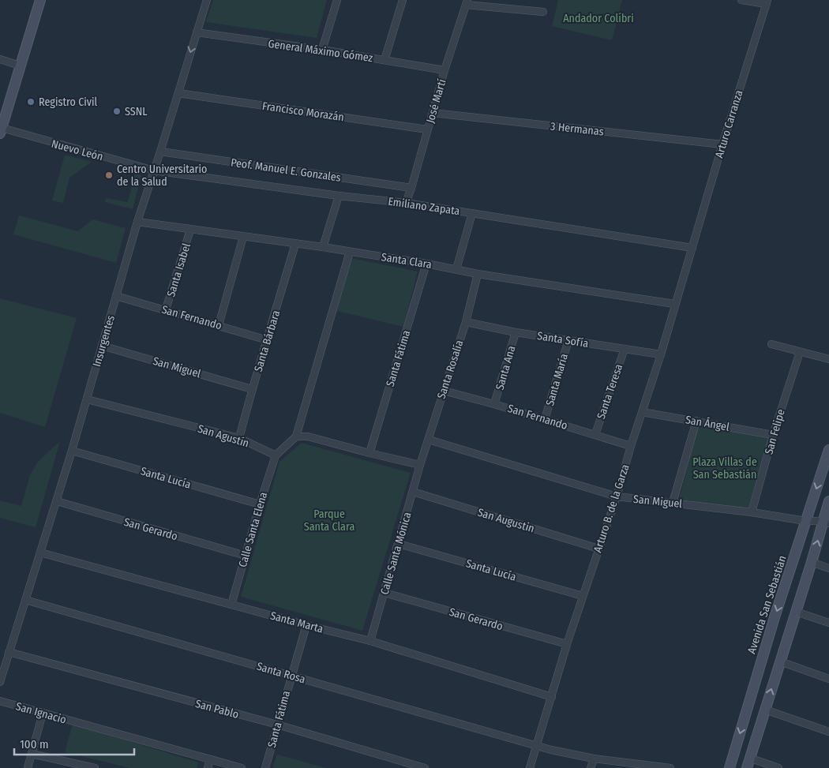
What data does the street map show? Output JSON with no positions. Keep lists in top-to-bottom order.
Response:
{
  "streets": {
    "main road": ["Avenida San Sebastián"],
    "street": [
      "General Máximo Gómez",
      "José Martí",
      "Francisco Morazán",
      "Arturo Carranza",
      "3 Hermanas",
      "Nuevo León",
      "Peof. Manuel E. Gonzales",
      "Emiliano Zapata",
      "Santa Clara",
      "Santa Isabel",
      "San Fernando",
      "Santa Sofía",
      "Insurgentes",
      "Santa Bárbara",
      "Santa Fátima",
      "San Miguel",
      "Santa Ana",
      "Santa Rosalía",
      "Santa María",
      "Santa Teresa",
      "San Ángel",
      "San Felipe",
      "San Agustín",
      "Santa Lucía",
      "Arturo B. de la Garza",
      "San Augustin",
      "San Gerardo",
      "Calle Santa Elena",
      "Calle Santa Mónica",
      "Santa Marta",
      "Santa Rosa",
      "San Pablo",
      "San Ignacio"
    ]
  },
  "crossings": [
    ["General Máximo Gómez", "José Martí"],
    ["General Máximo Gómez", "Insurgentes"],
    ["José Martí", "Francisco Morazán"],
    ["José Martí", "3 Hermanas"],
    ["José Martí", "Peof. Manuel E. Gonzales"],
    ["José Martí", "Emiliano Zapata"],
    ["Francisco Morazán", "Insurgentes"],
    ["Arturo Carranza", "3 Hermanas"],
    ["Arturo Carranza", "Emiliano Zapata"],
    ["Arturo Carranza", "Arturo B. de la Garza"],
    ["Nuevo León", "Emiliano Zapata"],
    ["Nuevo León", "Insurgentes"],
    ["Peof. Manuel E. Gonzales", "Insurgentes"],
    ["Emiliano Zapata", "Insurgentes"],
    ["Emiliano Zapata", "Arturo B. de la Garza"],
    ["Santa Clara", "Santa Isabel"],
    ["Santa Clara", "Insurgentes"],
    ["Santa Clara", "Santa Bárbara"],
    ["Santa Clara", "Santa Fátima"],
    ["Santa Clara", "Santa Rosalía"],
    ["Santa Clara", "Arturo B. de la Garza"],
    ["Santa Isabel", "San Fernando"],
    ["San Fernando", "Insurgentes"],
    ["San Fernando", "Santa Bárbara"],
    ["San Fernando", "Santa Ana"],
    ["San Fernando", "Santa Rosalía"],
    ["San Fernando", "Santa María"],
    ["San Fernando", "Santa Teresa"],
    ["San Fernando", "Arturo B. de la Garza"],
    ["Santa Sofía", "Santa Ana"],
    ["Santa Sofía", "Santa Rosalía"],
    ["Santa Sofía", "Santa María"],
    ["Santa Sofía", "Santa Teresa"],
    ["Santa Sofía", "Arturo B. de la Garza"],
    ["Insurgentes", "San Miguel"],
    ["Insurgentes", "San Agustín"],
    ["Insurgentes", "Santa Lucía"],
    ["Insurgentes", "San Gerardo"],
    ["Insurgentes", "Santa Marta"],
    ["Insurgentes", "Santa Rosa"],
    ["Insurgentes", "San Pablo"],
    ["Santa Bárbara", "San Miguel"],
    ["Santa Bárbara", "San Agustín"],
    ["Santa Fátima", "Santa Marta"],
    ["Santa Fátima", "Santa Rosa"],
    ["Santa Fátima", "San Pablo"],
    ["San Miguel", "Santa Rosalía"],
    ["San Miguel", "San Felipe"],
    ["San Miguel", "Arturo B. de la Garza"],
    ["San Miguel", "Avenida San Sebastián"],
    ["Santa Rosalía", "Calle Santa Mónica"],
    ["San Ángel", "San Felipe"],
    ["San Ángel", "Arturo B. de la Garza"],
    ["San Agustín", "Calle Santa Elena"],
    ["Santa Lucía", "Arturo B. de la Garza"],
    ["Santa Lucía", "Calle Santa Elena"],
    ["Santa Lucía", "Calle Santa Mónica"],
    ["Arturo B. de la Garza", "San Augustin"],
    ["Arturo B. de la Garza", "San Gerardo"],
    ["Arturo B. de la Garza", "Santa Marta"],
    ["Arturo B. de la Garza", "Santa Rosa"],
    ["San Augustin", "Calle Santa Mónica"],
    ["San Gerardo", "Calle Santa Elena"],
    ["San Gerardo", "Calle Santa Mónica"],
    ["Calle Santa Elena", "Santa Marta"],
    ["Calle Santa Mónica", "Santa Marta"]
  ],
  "parks": ["Andador Colíbri", "Plaza Villas de San Sebastián", "Parque Santa Clara"],
  "places": ["Registro Civil", "SSNL", "Centro Universitario de la Salud"],
  "scale_bar": "100 m"
}
